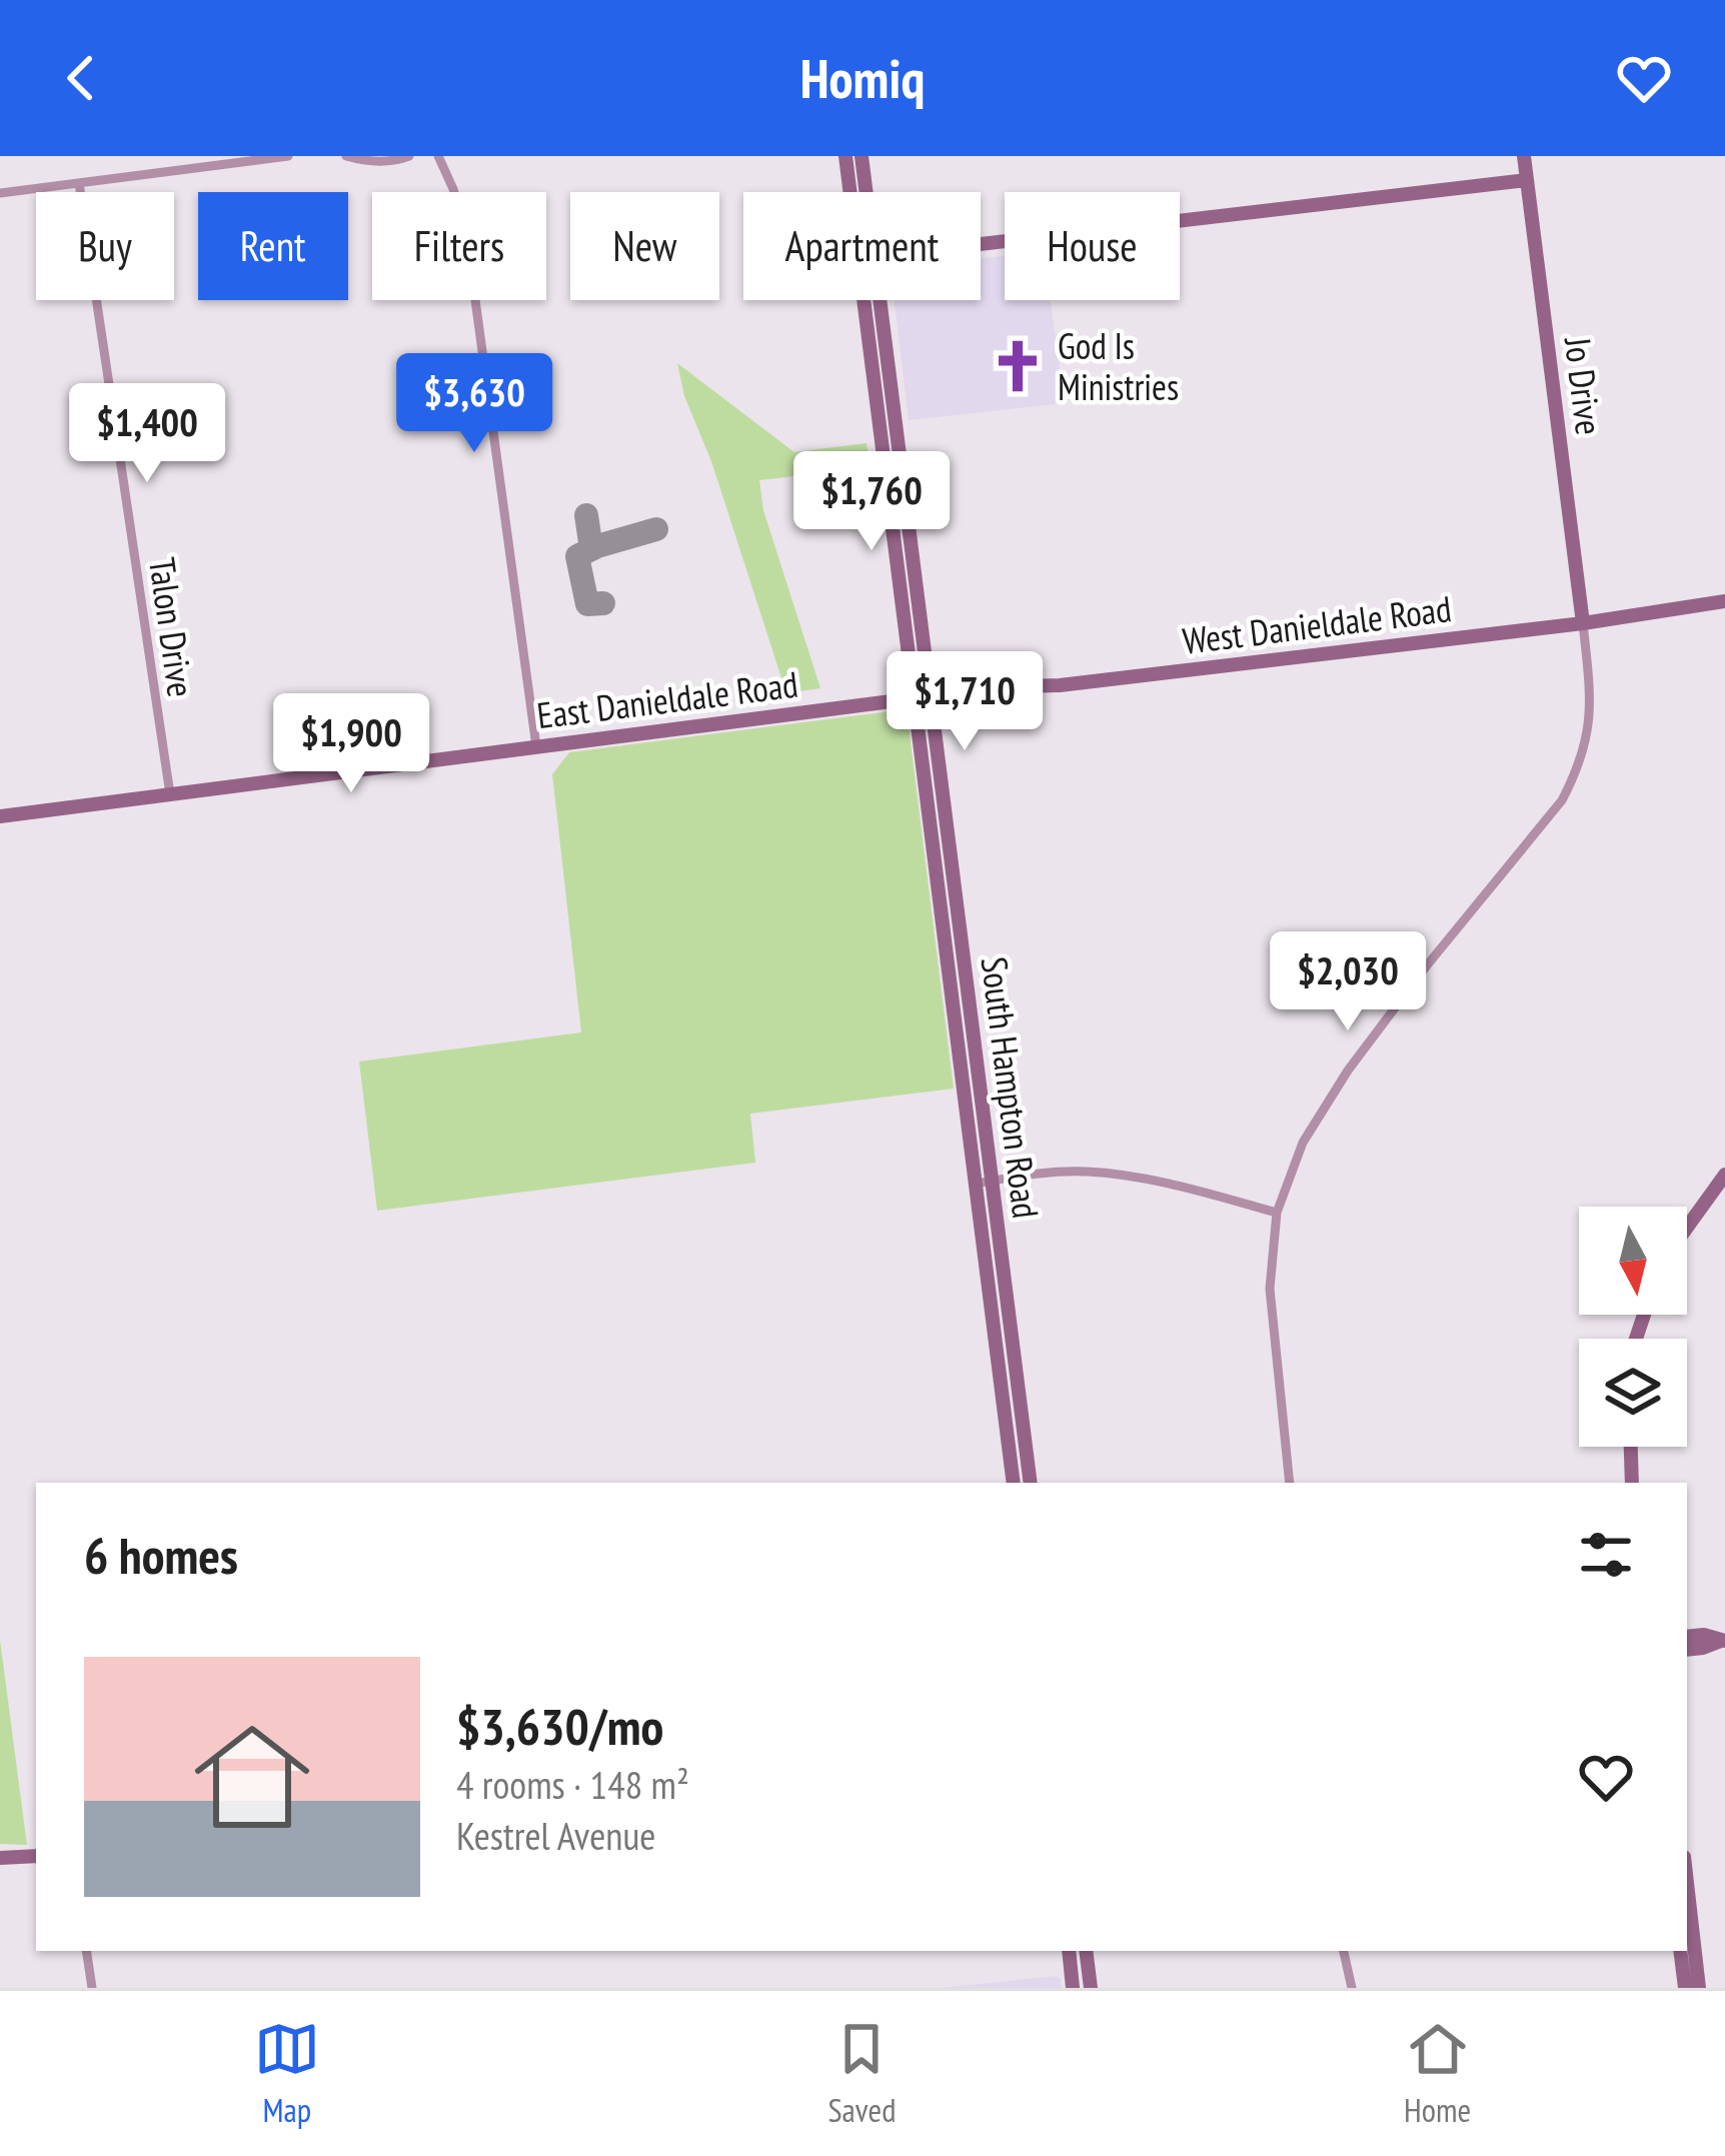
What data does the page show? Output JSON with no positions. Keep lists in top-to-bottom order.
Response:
{
  "streets": {
    "main road": [
      "Jo Drive",
      "West Danieldale Road",
      "East Danieldale Road",
      "South Hampton Road"
    ],
    "street": ["Talon Drive"]
  },
  "crossings": [
    ["Jo Drive", "West Danieldale Road"],
    ["West Danieldale Road", "East Danieldale Road"],
    ["West Danieldale Road", "South Hampton Road"],
    ["Talon Drive", "East Danieldale Road"],
    ["East Danieldale Road", "South Hampton Road"]
  ],
  "places": {
    "church": ["God Is Ministries"]
  },
  "north": "bottom",
  "page": {
    "header": "Homiq",
    "chip": [
      "Buy",
      "Rent",
      "Filters",
      "New",
      "Apartment",
      "House"
    ],
    "price": [
      "$3,630",
      "$1,400",
      "$1,760",
      "$1,710",
      "$1,900",
      "$2,030"
    ],
    "heading": "6 homes",
    "list": [
      {
        "name": "$3,630/mo",
        "note": "4 rooms · 148 m² · Kestrel Avenue"
      }
    ],
    "tabs": ["Map", "Saved", "Home"]
  }
}
